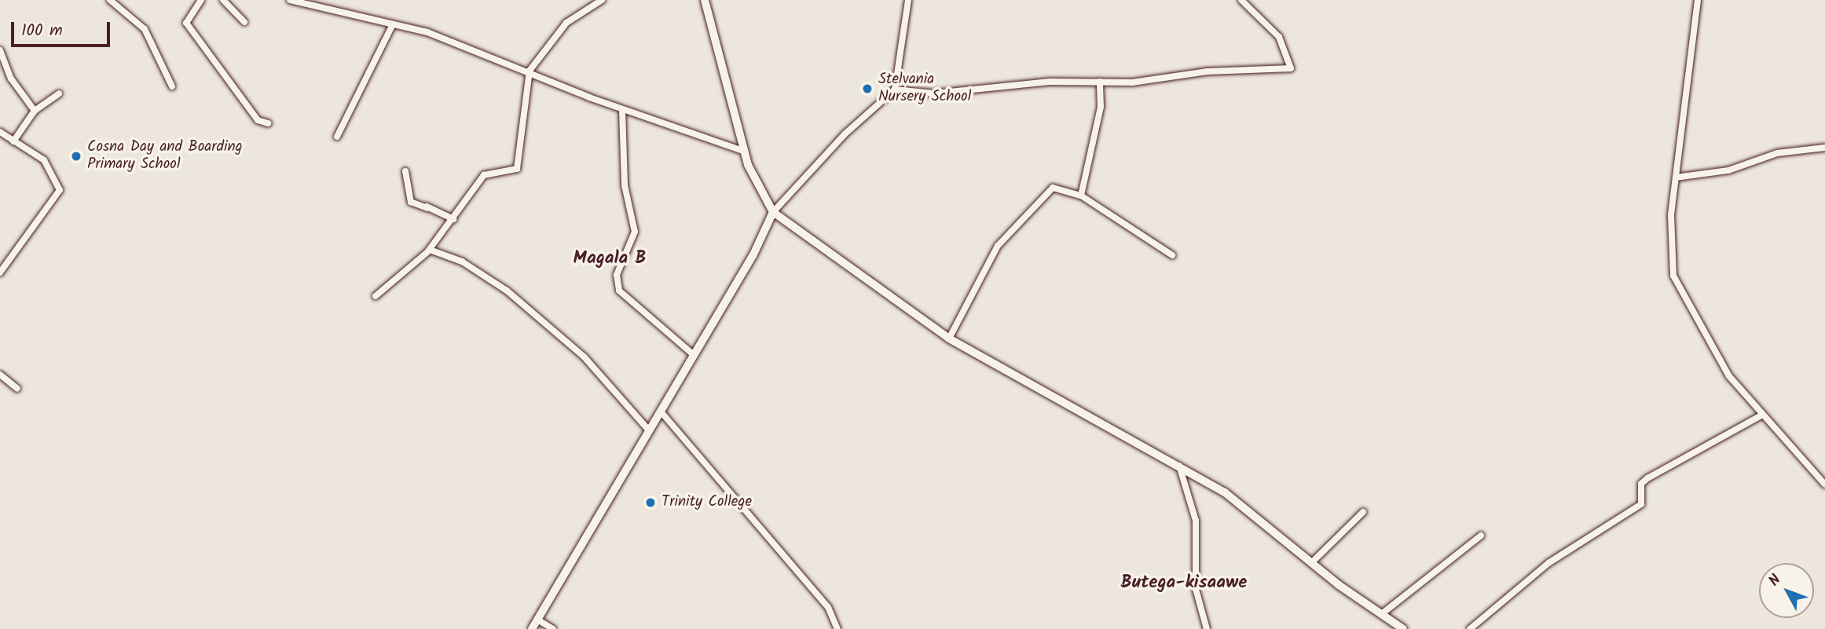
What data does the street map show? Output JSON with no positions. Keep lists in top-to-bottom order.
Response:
{
  "districts": ["Magala B", "Butega-kisaawe"],
  "places": ["Stelvania Nursery School", "Cosna Day and Boarding Primary School", "Trinity College"],
  "scale_bar": "100 m",
  "north": "top left"
}
